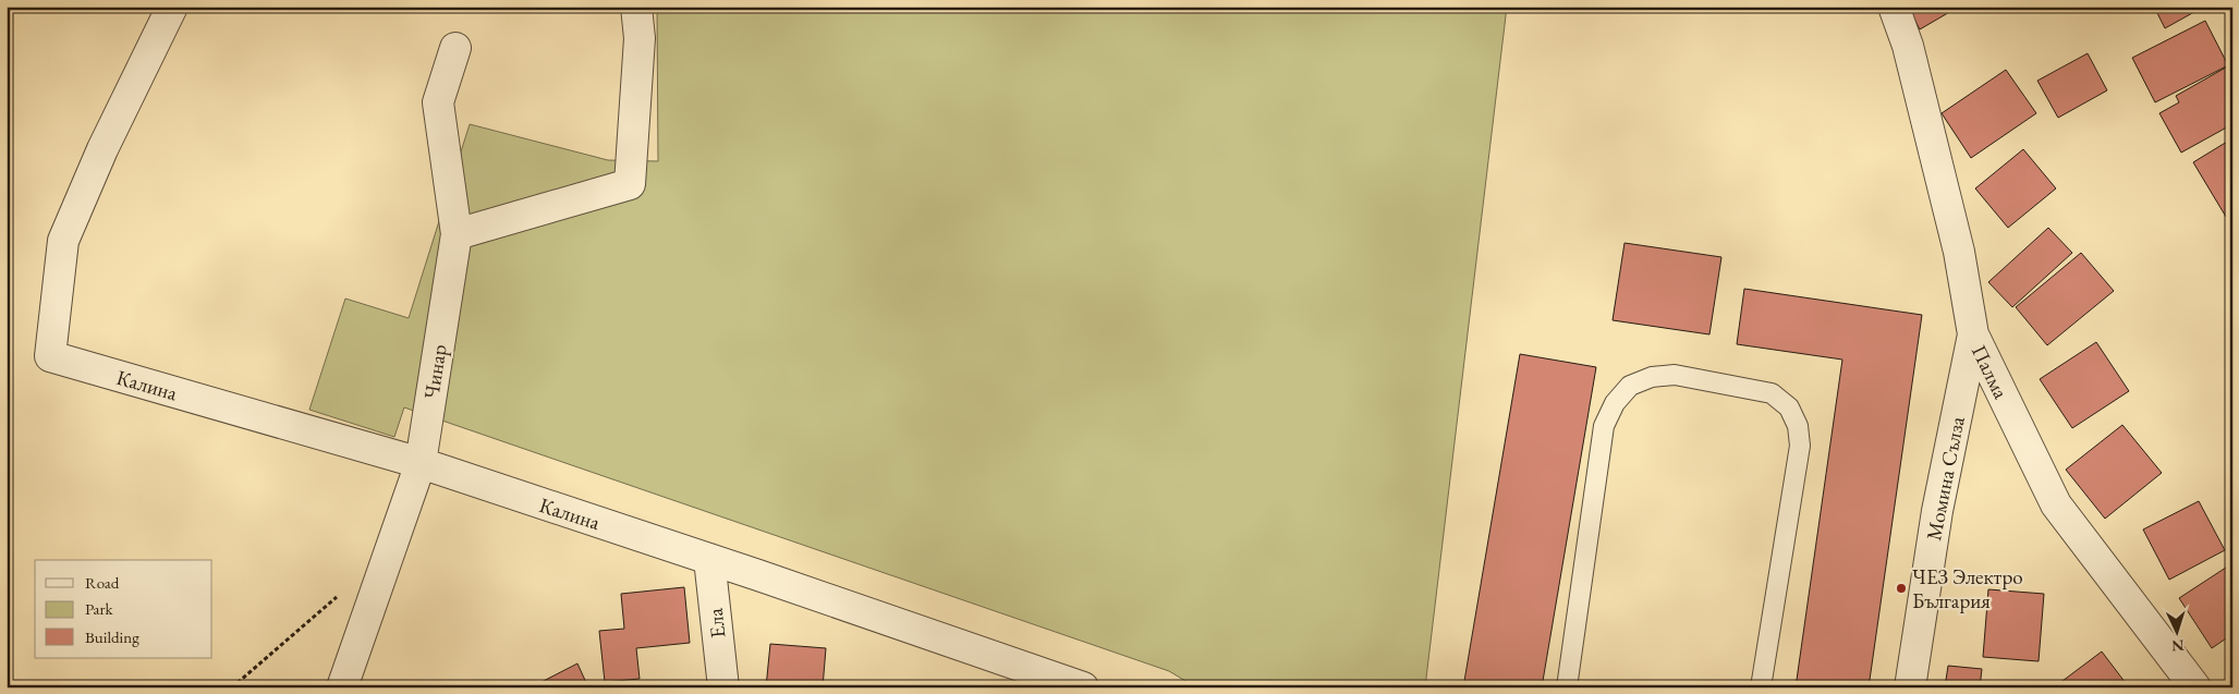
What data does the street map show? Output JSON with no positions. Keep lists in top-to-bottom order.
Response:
{
  "streets": {
    "street": [
      "Чинар",
      "Палма",
      "Калина",
      "Момина Сълза",
      "Ела"
    ]
  },
  "crossings": [
    ["Чинар", "Калина"],
    ["Палма", "Момина Сълза"],
    ["Калина", "Ела"]
  ],
  "places": ["ЧЕЗ Электро България"],
  "legend": ["Road", "Park", "Building"],
  "north": "bottom"
}
